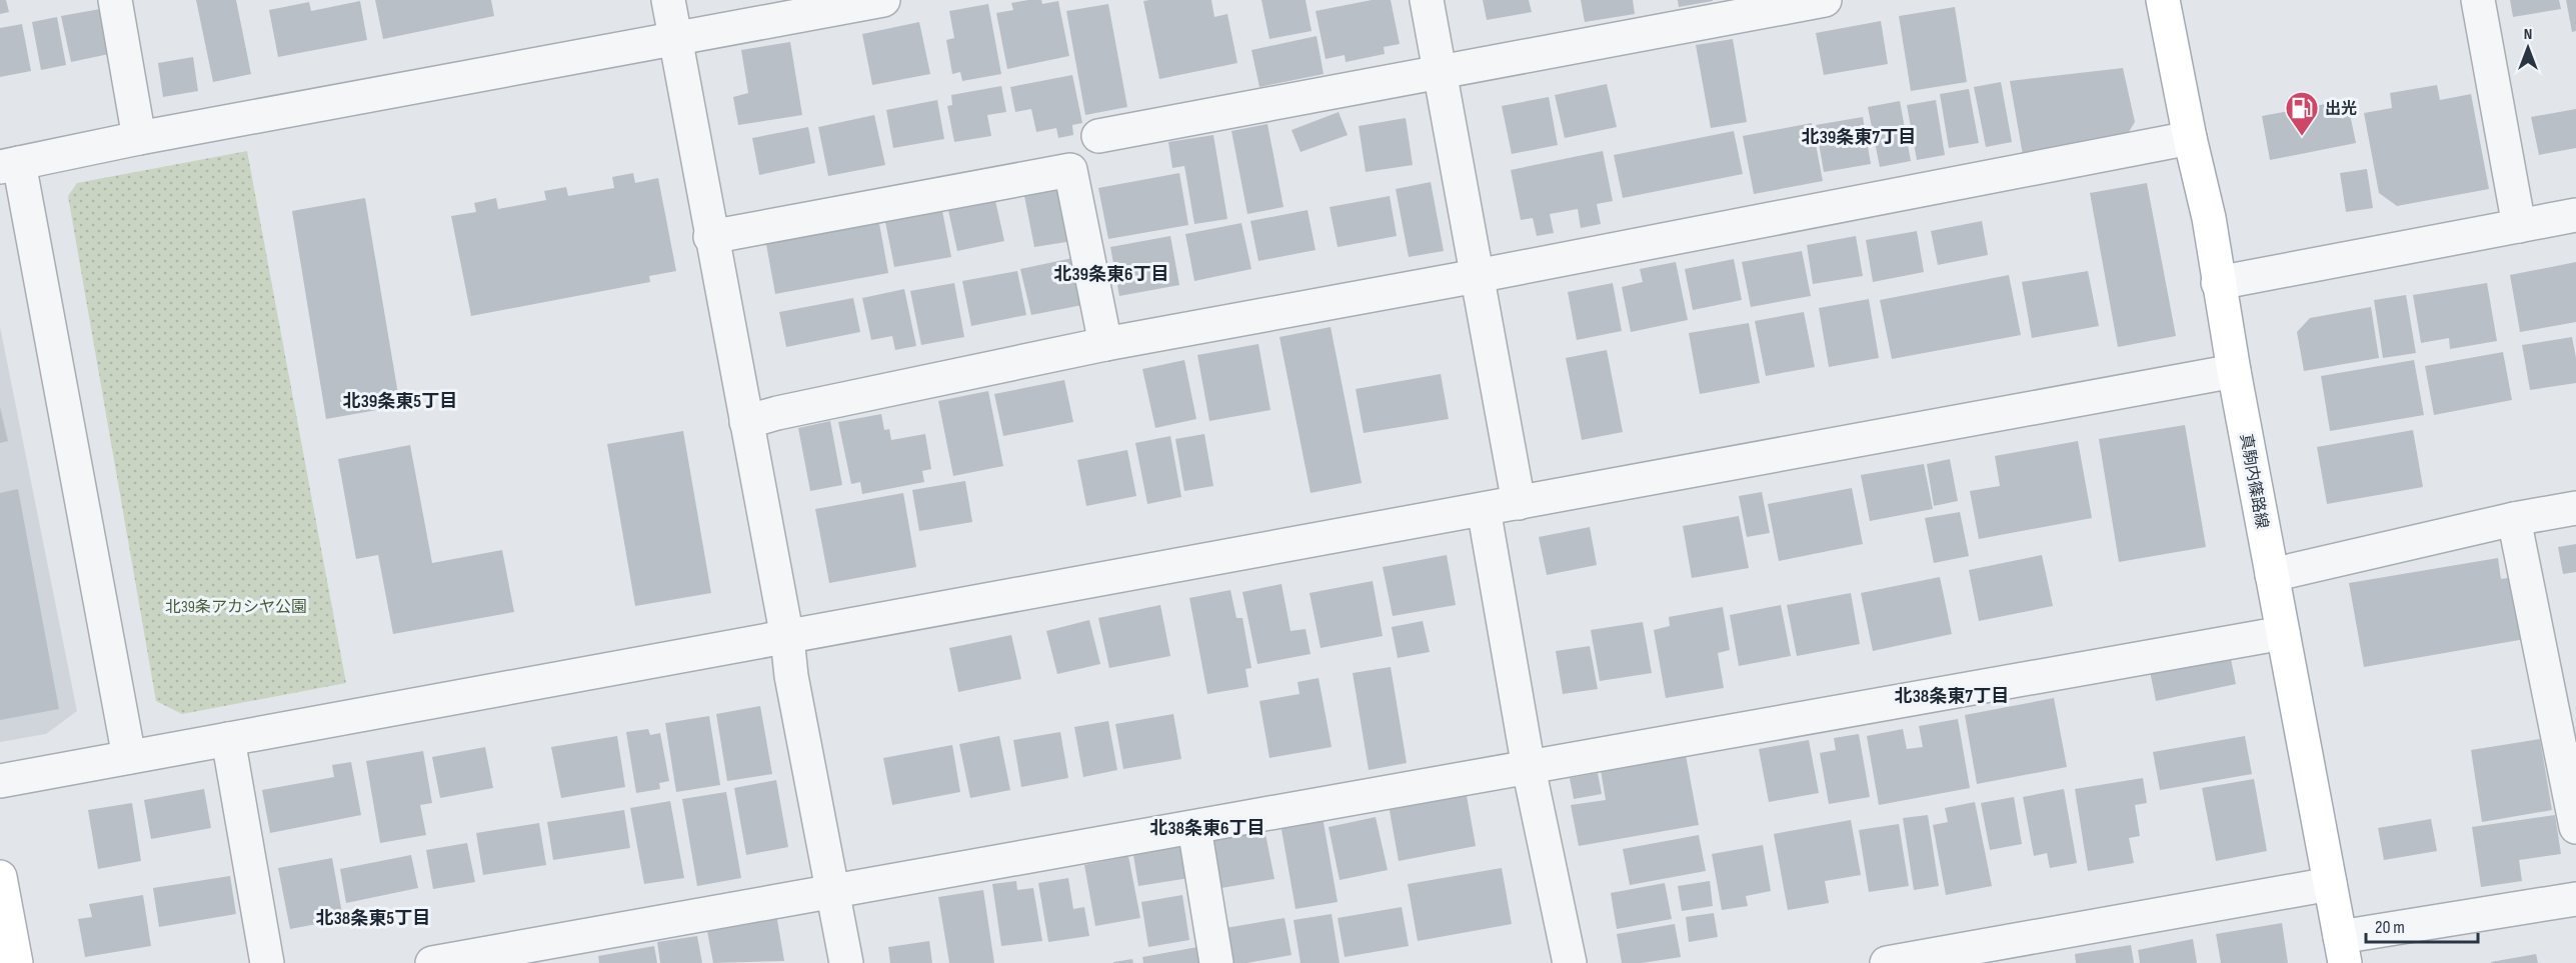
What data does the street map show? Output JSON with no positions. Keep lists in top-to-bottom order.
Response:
{
  "streets": {
    "main road": ["真駒内篠路線"]
  },
  "districts": [
    "北39条東7丁目",
    "北39条東6丁目",
    "北39条東5丁目",
    "北38条東7丁目",
    "北38条東6丁目",
    "北38条東5丁目"
  ],
  "parks": ["北39条アカシヤ公園"],
  "places": {
    "fuel station": ["出光"]
  },
  "scale_bar": "20 m",
  "north": "top"
}
